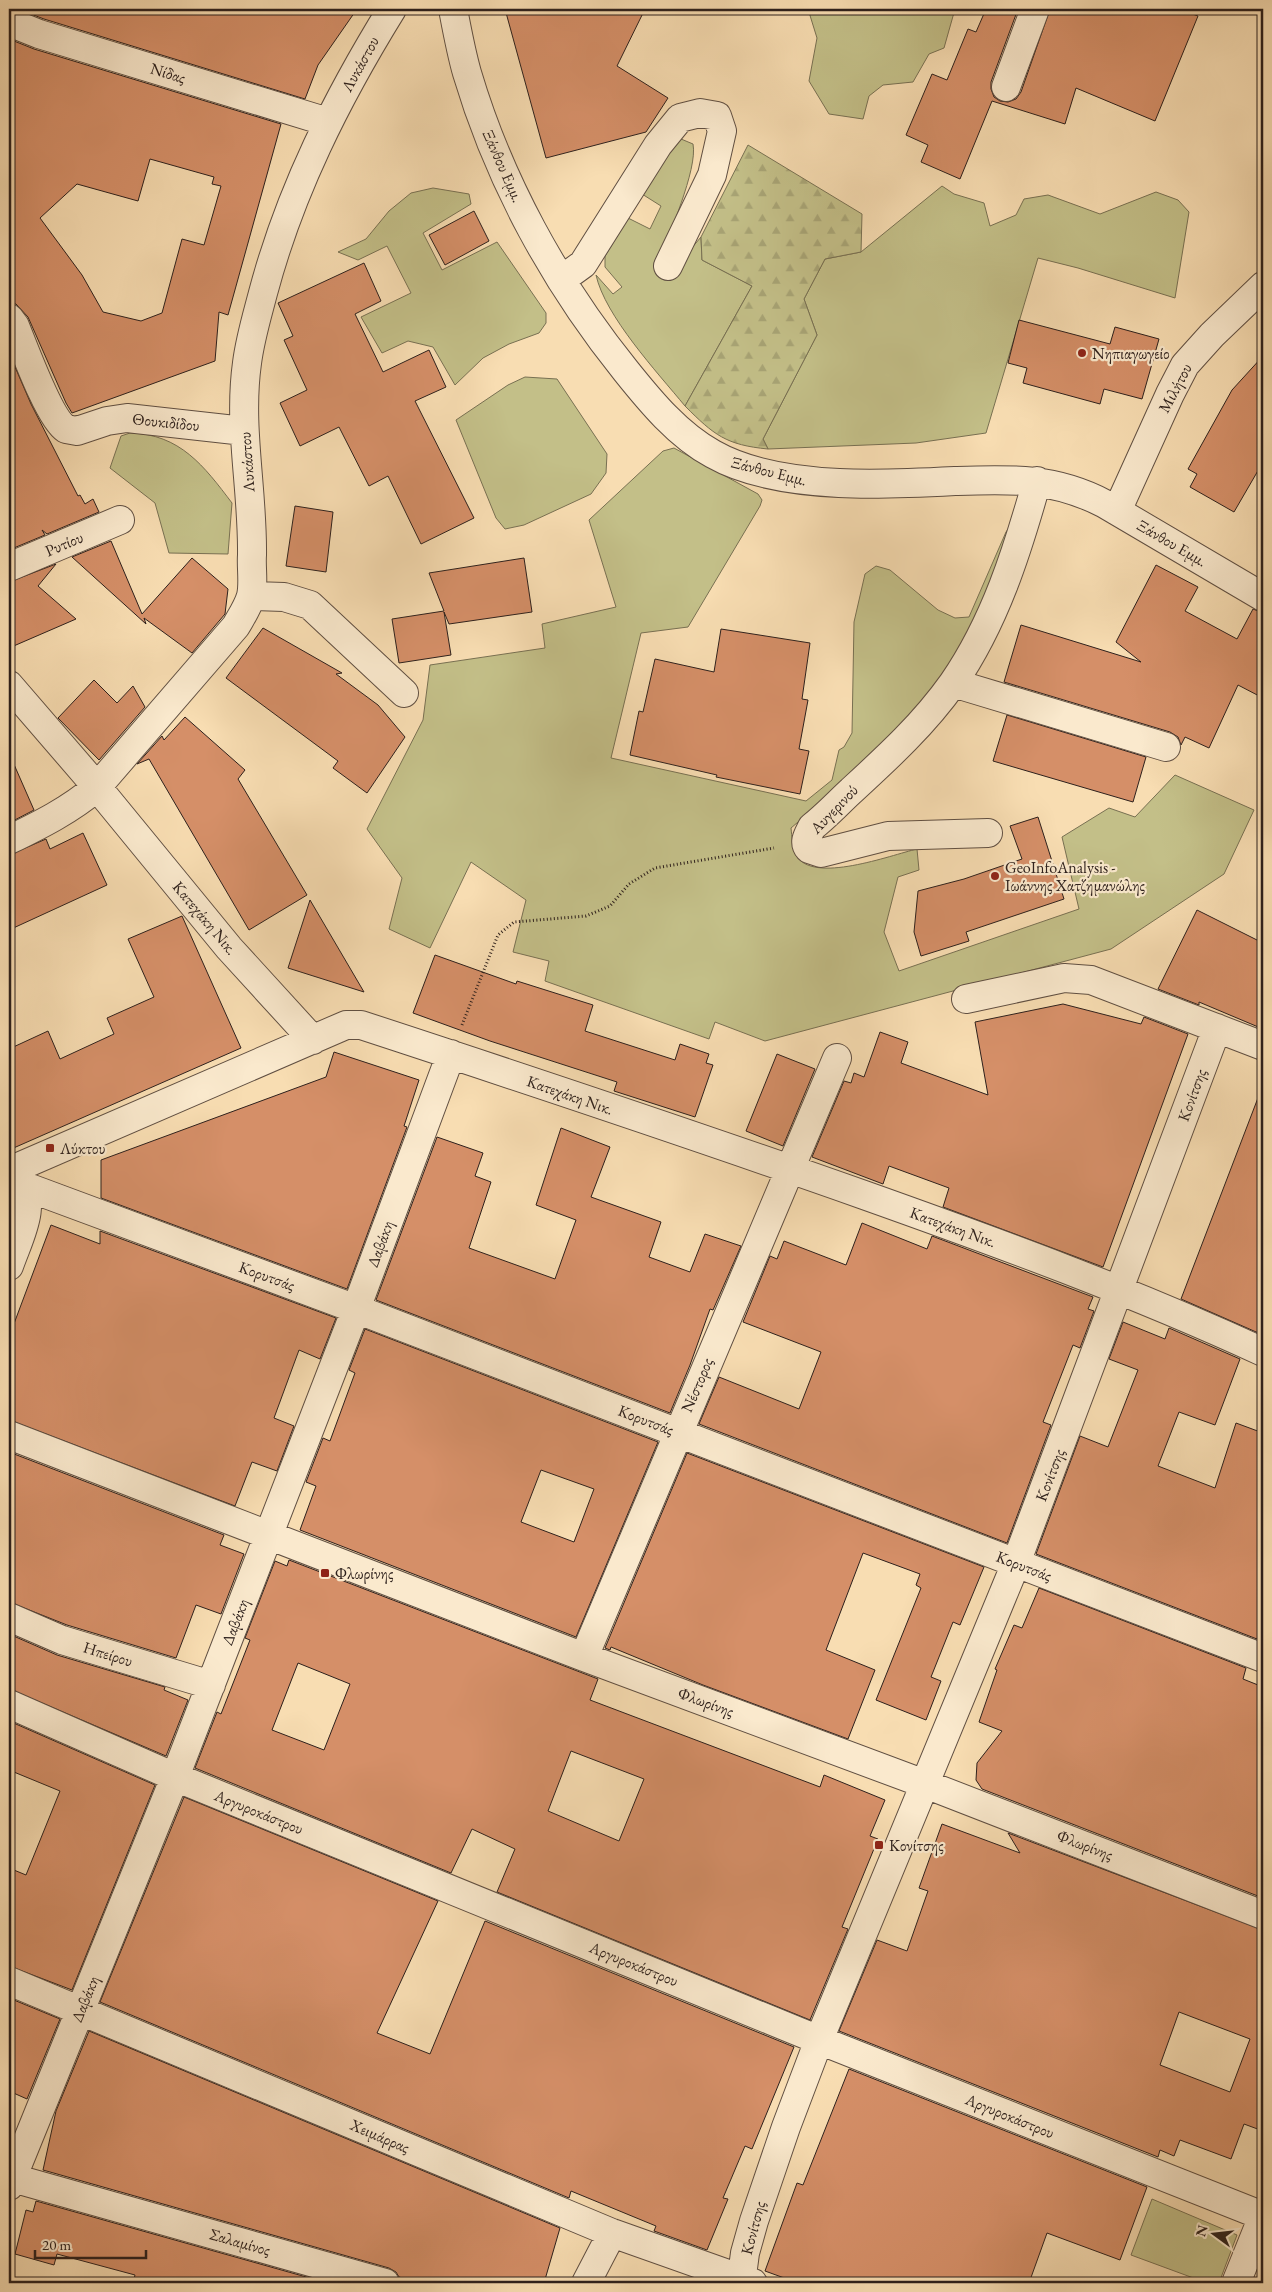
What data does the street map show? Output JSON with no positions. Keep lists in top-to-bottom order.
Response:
{
  "streets": {
    "street": [
      "Λυκάστου",
      "Νίδας",
      "Ξάνθου Εμμ.",
      "Μιλήτου",
      "Θουκιδίδου",
      "Ρυτίου",
      "Αυγερινού",
      "Κατεχάκη Νικ.",
      "Κονίτσης",
      "Δαβάκη",
      "Κορυτσάς",
      "Νέστορος",
      "Ηπείρου",
      "Φλωρίνης",
      "Αργυροκάστρου",
      "Χειμάρρας",
      "Σαλαμίνος"
    ]
  },
  "crossings": [
    ["Λυκάστου", "Νίδας"],
    ["Λυκάστου", "Θουκιδίδου"],
    ["Λυκάστου", "Κατεχάκη Νικ."],
    ["Ξάνθου Εμμ.", "Μιλήτου"],
    ["Ξάνθου Εμμ.", "Αυγερινού"],
    ["Κατεχάκη Νικ.", "Κονίτσης"],
    ["Κατεχάκη Νικ.", "Δαβάκη"],
    ["Κατεχάκη Νικ.", "Νέστορος"],
    ["Κονίτσης", "Κορυτσάς"],
    ["Κονίτσης", "Φλωρίνης"],
    ["Κονίτσης", "Αργυροκάστρου"],
    ["Κονίτσης", "Χειμάρρας"],
    ["Δαβάκη", "Κορυτσάς"],
    ["Δαβάκη", "Ηπείρου"],
    ["Δαβάκη", "Φλωρίνης"],
    ["Δαβάκη", "Αργυροκάστρου"],
    ["Δαβάκη", "Χειμάρρας"],
    ["Δαβάκη", "Σαλαμίνος"],
    ["Κορυτσάς", "Νέστορος"],
    ["Νέστορος", "Φλωρίνης"]
  ],
  "places": {
    "other": ["Νηπιαγωγείο", "GeoInfoAnalysis - Ιωάννης Χατζημανώλης"],
    "transit": ["Λύκτου", "Φλωρίνης", "Κονίτσης"]
  },
  "scale_bar": "20 m",
  "north": "left"
}
